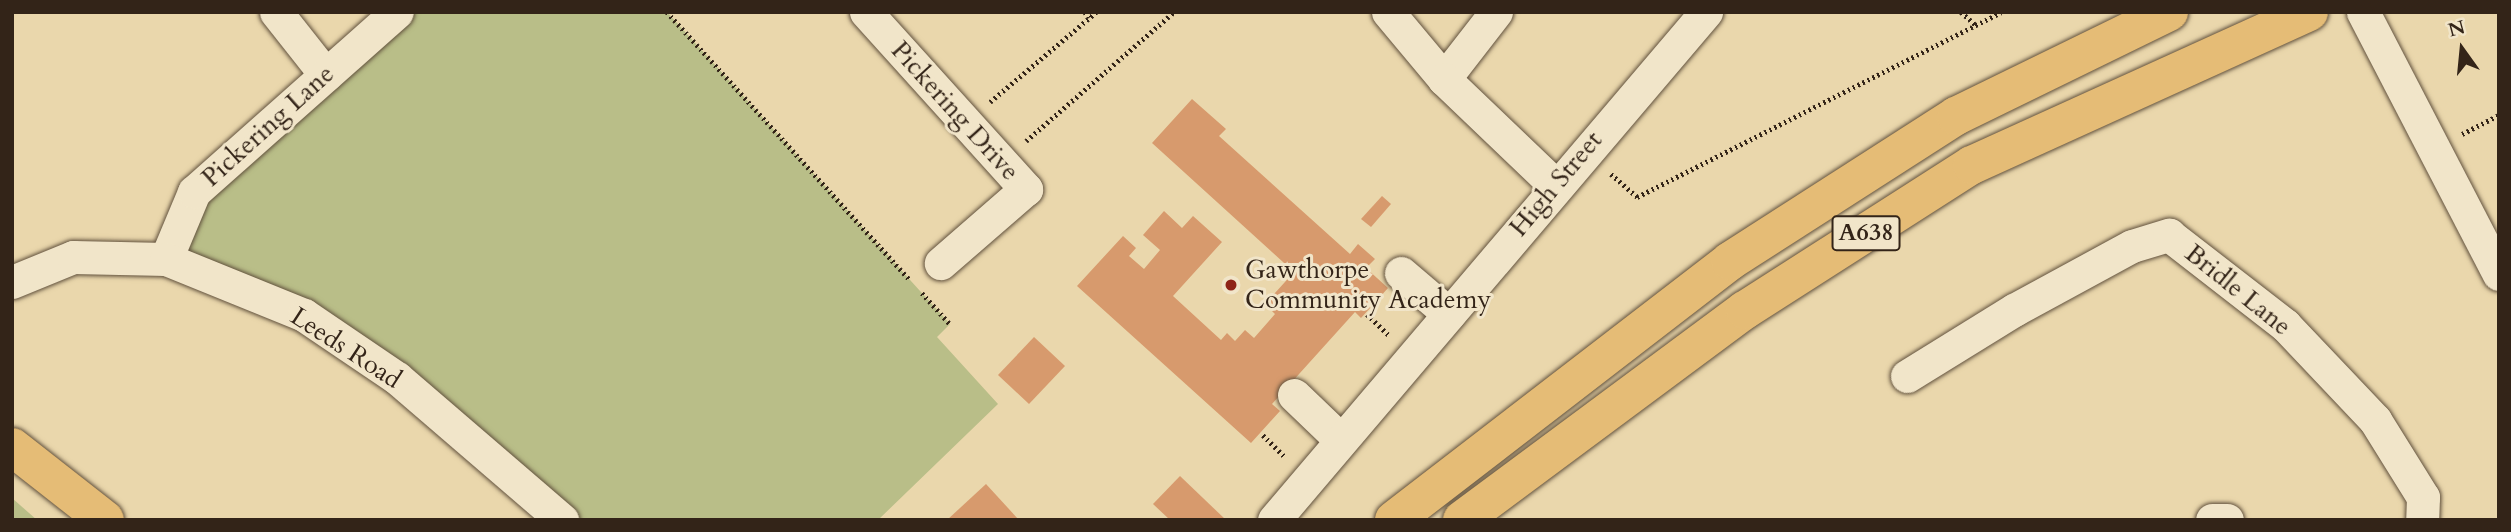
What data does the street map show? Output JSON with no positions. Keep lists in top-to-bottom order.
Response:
{
  "streets": {
    "main road": ["A638"],
    "street": [
      "Pickering Drive",
      "Pickering Lane",
      "High Street",
      "Bridle Lane",
      "Leeds Road"
    ]
  },
  "crossings": [
    ["Pickering Lane", "Leeds Road"]
  ],
  "places": ["Gawthorpe Community Academy"],
  "north": "top"
}
